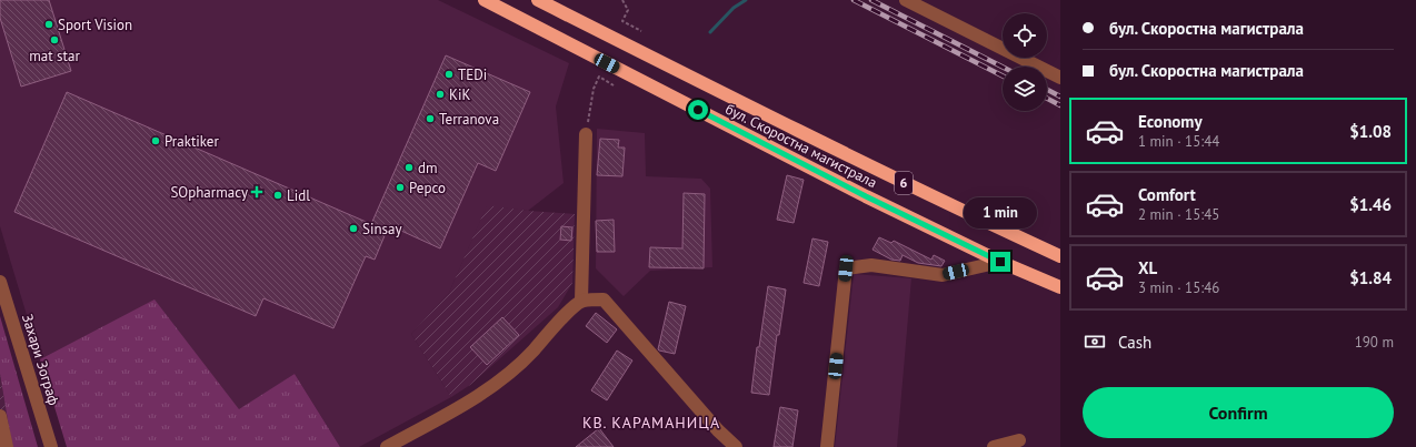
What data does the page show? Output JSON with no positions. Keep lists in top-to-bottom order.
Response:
{
  "streets": {
    "highway": ["бул. Скоростна магистрала", "6"],
    "street": ["Захари Зограф"]
  },
  "districts": ["КВ. КАРАМАНИЦА"],
  "places": {
    "other": [
      "Sport Vision",
      "mat star",
      "TEDi",
      "KiK",
      "Terranova",
      "Praktiker",
      "dm",
      "Pepco",
      "Lidl",
      "Sinsay"
    ],
    "health": ["SOpharmacy"]
  },
  "page": {
    "banner": ["бул. Скоростна магистрала", "бул. Скоростна магистрала"],
    "list": [
      {
        "name": "Economy",
        "note": "1 min · 15:44",
        "value": "$1.08"
      },
      {
        "name": "Comfort",
        "note": "2 min · 15:45",
        "value": "$1.46"
      },
      {
        "name": "XL",
        "note": "3 min · 15:46",
        "value": "$1.84"
      }
    ],
    "bubble": "1 min",
    "pay": ["Cash", "190 m"],
    "buttons": "Confirm"
  }
}
